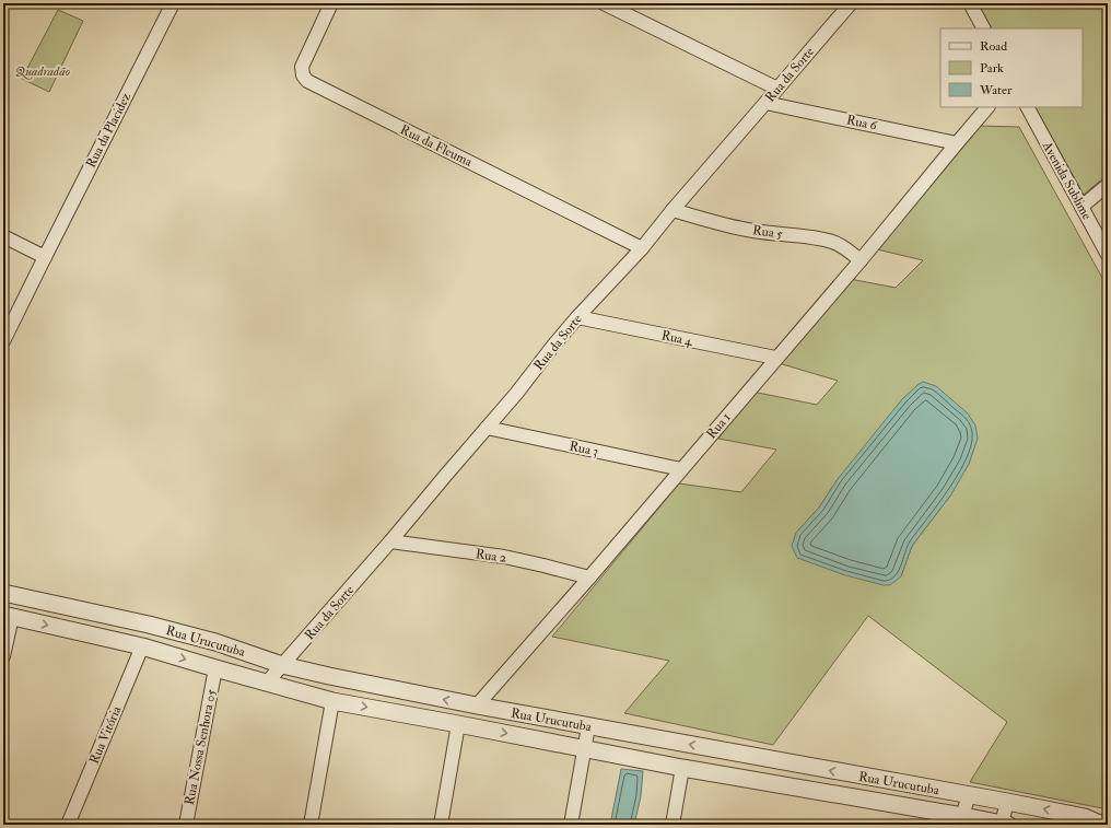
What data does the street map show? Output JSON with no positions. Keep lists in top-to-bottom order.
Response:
{
  "streets": {
    "street": [
      "Rua da Sorte",
      "Rua 6",
      "Rua da Placidez",
      "Rua da Fleuma",
      "Avenida Sublime",
      "Rua 5",
      "Rua 4",
      "Rua 1",
      "Rua 3",
      "Rua 2",
      "Rua Urucutuba",
      "Rua Vitória",
      "Rua Nossa Senhora 05"
    ]
  },
  "crossings": [
    ["Rua da Sorte", "Rua 6"],
    ["Rua da Sorte", "Rua da Fleuma"],
    ["Rua da Sorte", "Rua 5"],
    ["Rua da Sorte", "Rua 4"],
    ["Rua da Sorte", "Rua 3"],
    ["Rua da Sorte", "Rua 2"],
    ["Rua da Sorte", "Rua Urucutuba"],
    ["Rua 6", "Rua 1"],
    ["Rua 5", "Rua 1"],
    ["Rua 4", "Rua 1"],
    ["Rua 1", "Rua 3"],
    ["Rua 1", "Rua 2"],
    ["Rua 1", "Rua Urucutuba"],
    ["Rua Urucutuba", "Rua Vitória"],
    ["Rua Urucutuba", "Rua Nossa Senhora 05"]
  ],
  "parks": ["Quadradão"],
  "legend": ["Road", "Park", "Water"]
}
